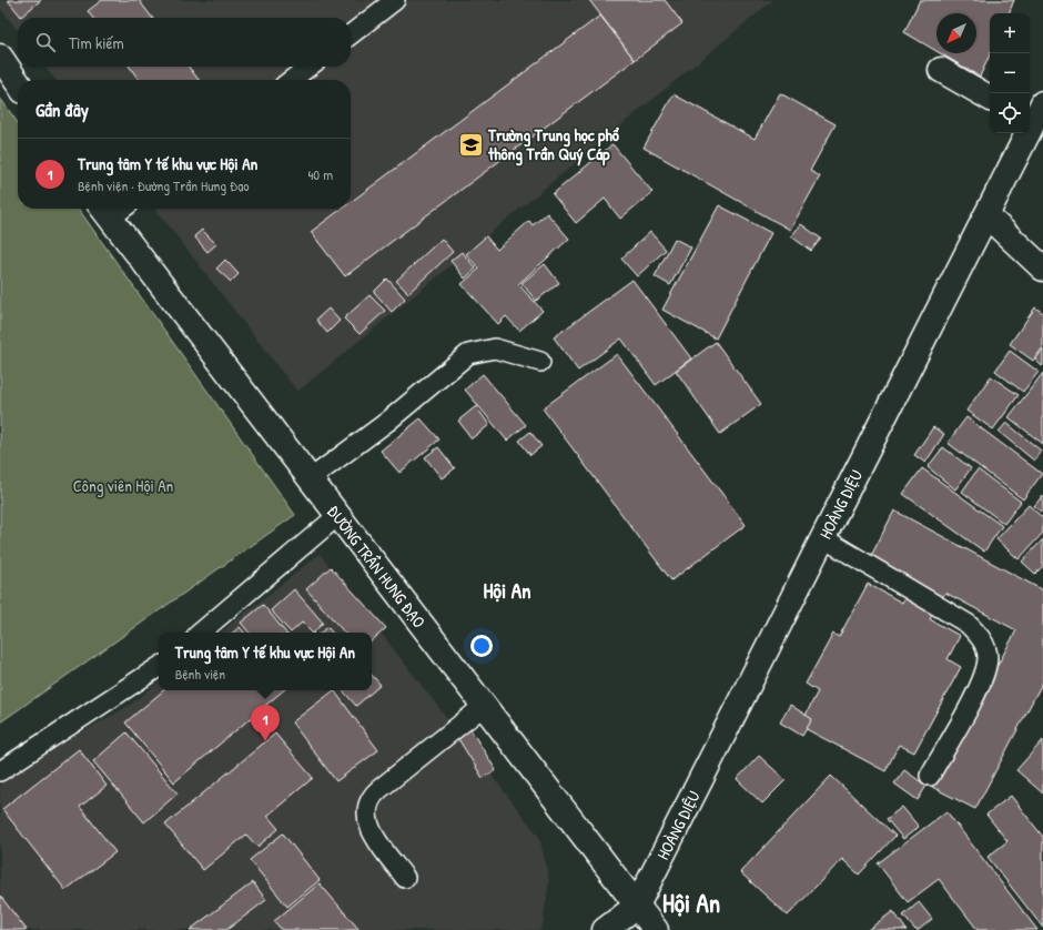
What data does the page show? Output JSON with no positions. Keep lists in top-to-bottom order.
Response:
{
  "streets": {
    "street": ["HOÀNG DIỆU", "ĐƯỜNG TRẦN HƯNG ĐẠO"]
  },
  "crossings": [
    ["HOÀNG DIỆU", "ĐƯỜNG TRẦN HƯNG ĐẠO"]
  ],
  "districts": ["Hội An", "Hội An"],
  "parks": ["Công viên Hội An"],
  "places": {
    "school or university": ["Trường Trung học phổ thông Trần Quý Cáp"]
  },
  "north": "bottom left",
  "page": {
    "map_buttons": ["+", "−"],
    "search": "Tìm kiếm",
    "heading": "Gần đây",
    "list": [
      {
        "mark": "1",
        "name": "Trung tâm Y tế khu vực Hội An",
        "note": "Bệnh viện · Đường Trần Hưng Đạo",
        "value": "40 m"
      }
    ],
    "popup": ["Trung tâm Y tế khu vực Hội An", "Bệnh viện"],
    "pins": "1"
  }
}
